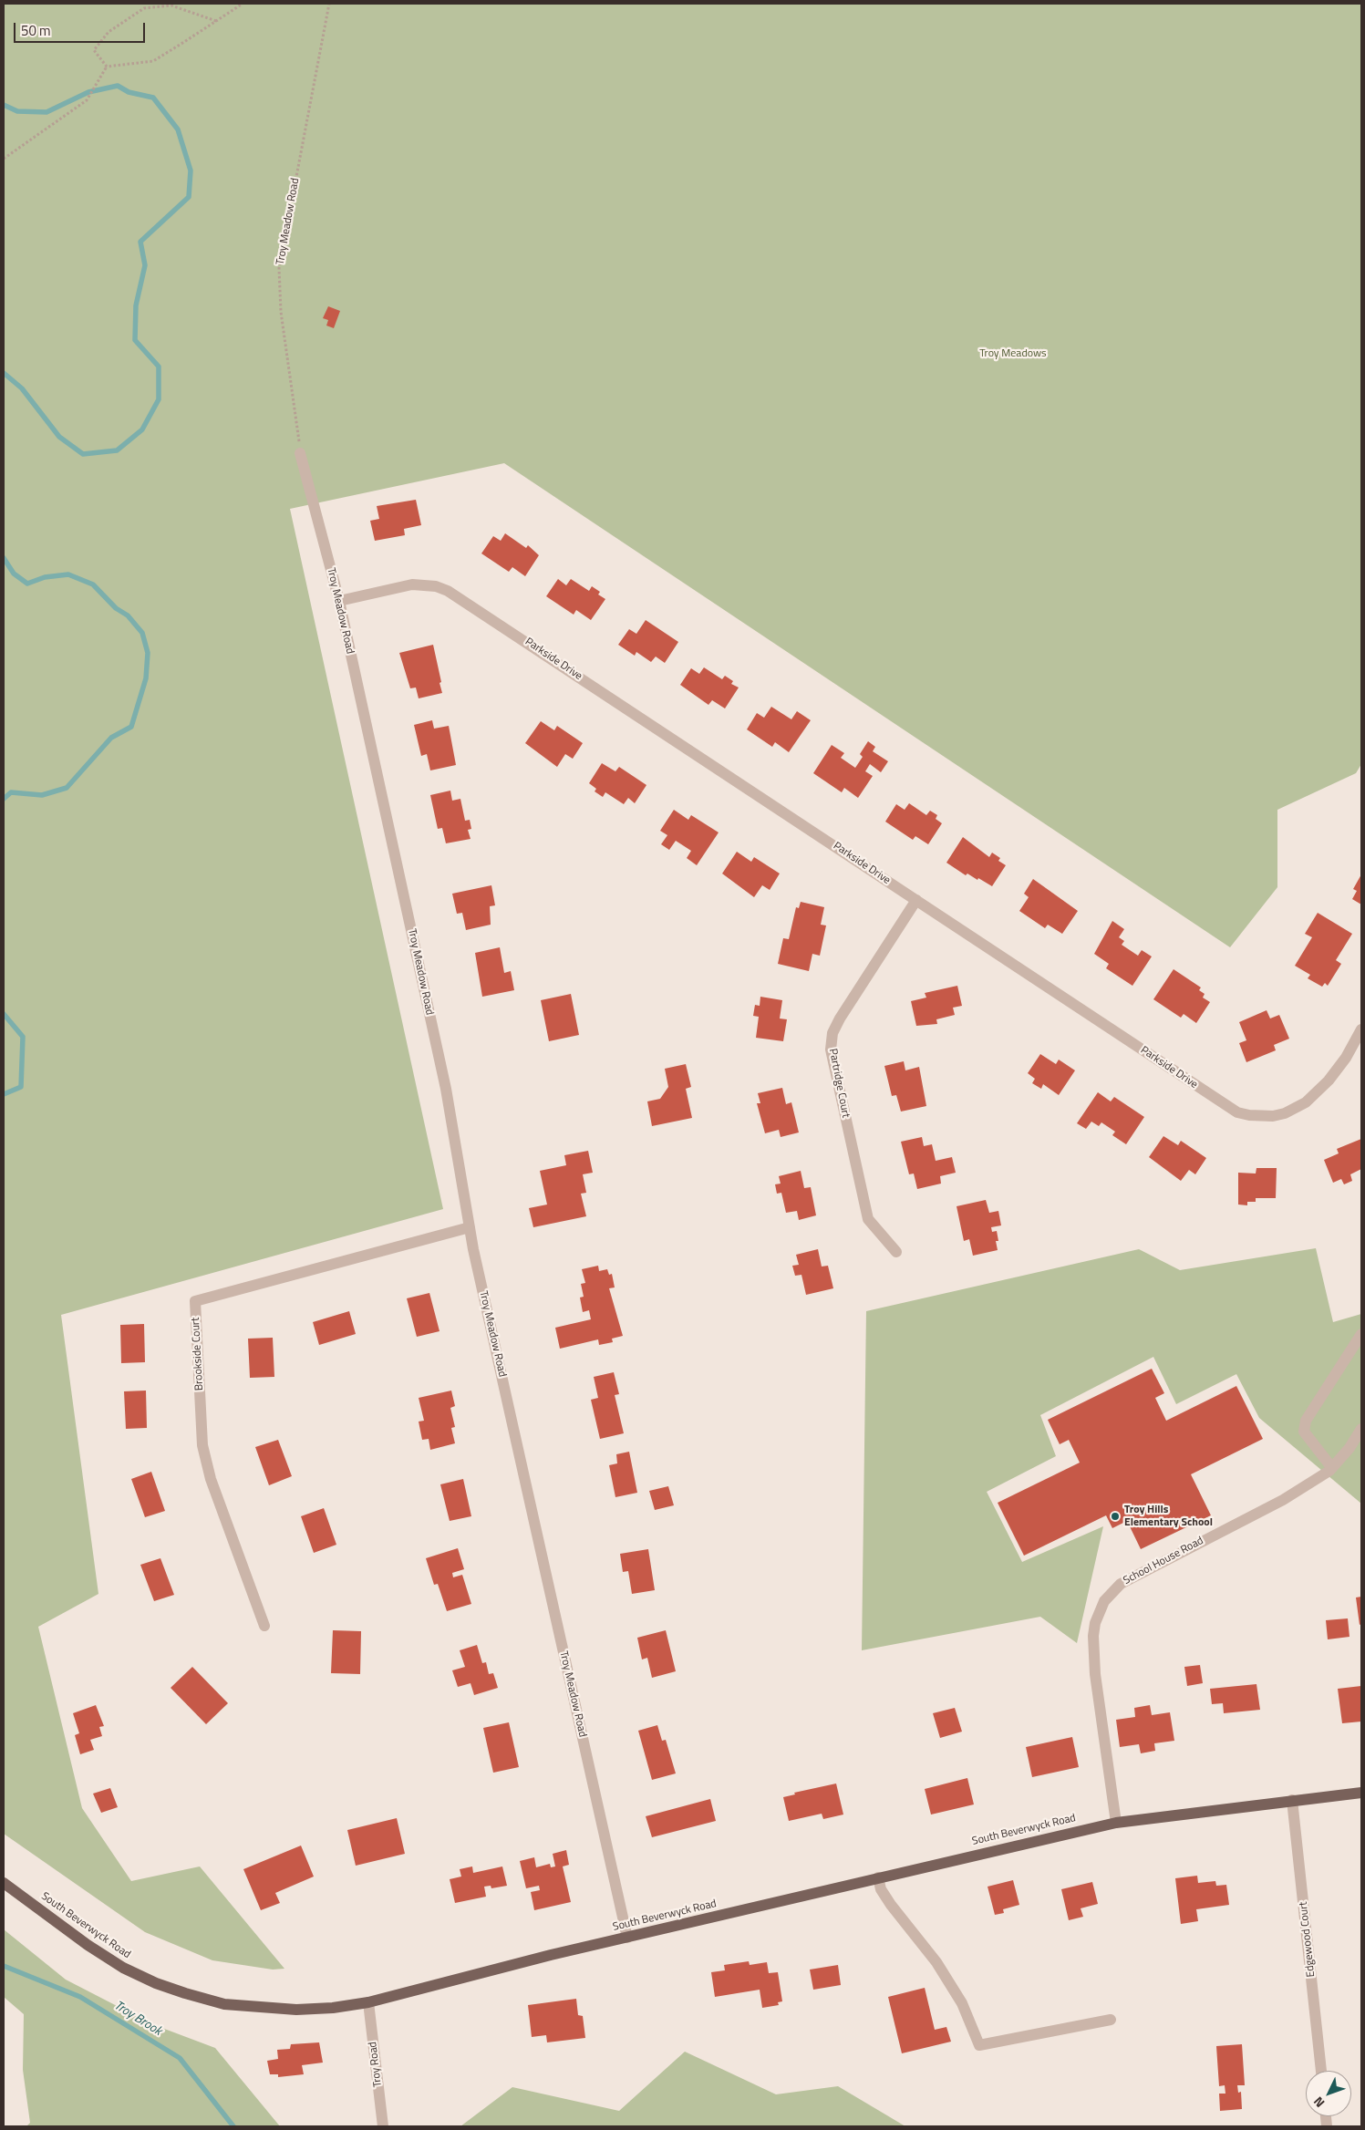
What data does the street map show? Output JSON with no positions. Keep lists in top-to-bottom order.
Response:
{
  "streets": {
    "main road": ["South Beverwyck Road"],
    "street": [
      "Troy Meadow Road",
      "Parkside Drive",
      "Partridge Court",
      "Brookside Court",
      "School House Road",
      "Edgewood Court",
      "Troy Road"
    ]
  },
  "crossings": [
    ["Troy Meadow Road", "Parkside Drive"],
    ["Troy Meadow Road", "Brookside Court"],
    ["Troy Meadow Road", "South Beverwyck Road"],
    ["Parkside Drive", "Partridge Court"],
    ["School House Road", "South Beverwyck Road"],
    ["South Beverwyck Road", "Edgewood Court"],
    ["South Beverwyck Road", "Troy Road"]
  ],
  "water": ["Troy Brook"],
  "parks": ["Troy Meadows"],
  "places": ["Troy Hills Elementary School"],
  "scale_bar": "50 m",
  "north": "bottom left"
}
